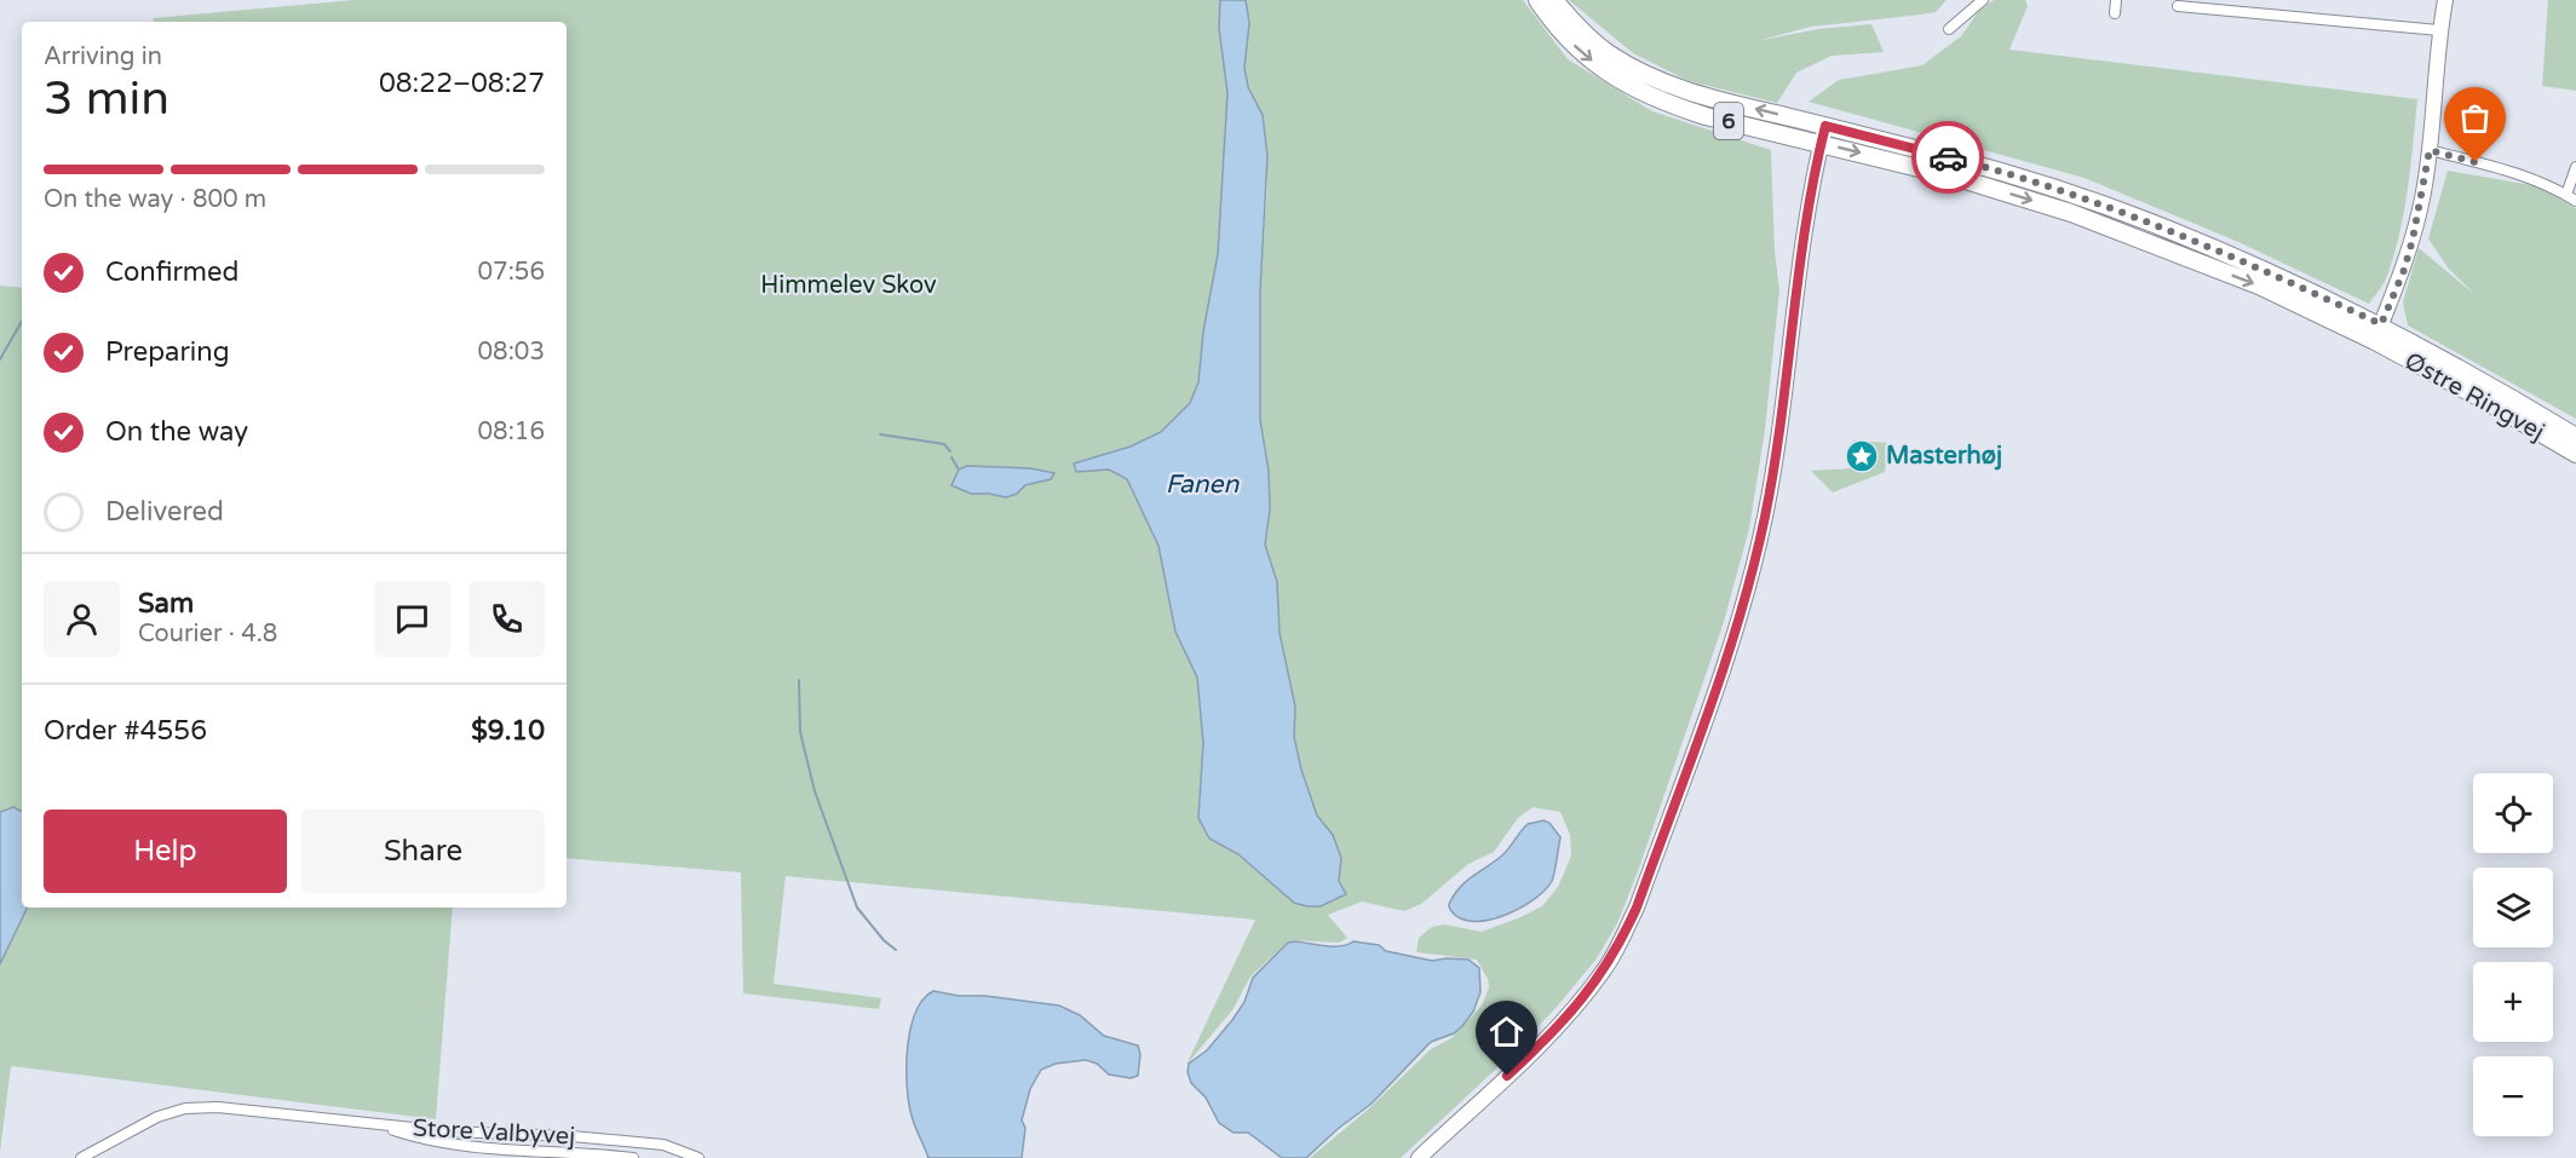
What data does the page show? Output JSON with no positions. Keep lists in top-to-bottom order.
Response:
{
  "streets": {
    "main road": ["6", "Østre Ringvej"],
    "street": ["Store Valbyvej"]
  },
  "water": ["Fanen"],
  "parks": ["Himmelev Skov"],
  "places": {
    "place": ["Masterhøj"]
  },
  "page": {
    "heading": ["3 min", "Arriving in", "08:22–08:27"],
    "panel": [
      "Sam",
      "Courier · 4.8",
      "Order #4556",
      "$9.10"
    ],
    "bar": "On the way · 800 m",
    "list": [
      ["Confirmed", "07:56"],
      ["Preparing", "08:03"],
      ["On the way", "08:16"],
      "Delivered"
    ],
    "map_buttons": ["+", "−"],
    "buttons": ["Help", "Share"]
  }
}
